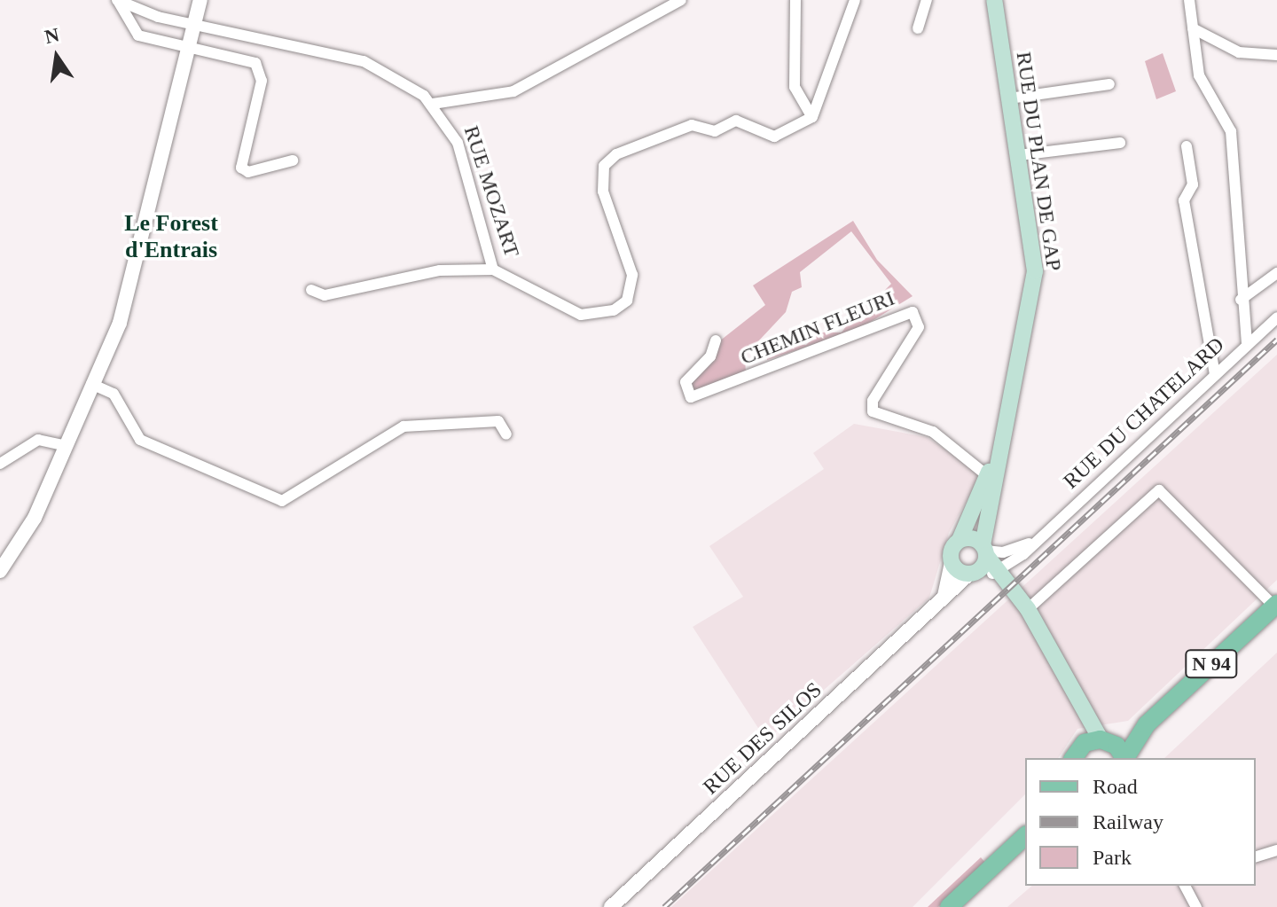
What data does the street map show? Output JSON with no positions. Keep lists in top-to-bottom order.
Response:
{
  "streets": {
    "main road": ["RUE DU PLAN DE GAP", "N 94"],
    "street": [
      "RUE MOZART",
      "CHEMIN FLEURI",
      "RUE DU CHATELARD",
      "RUE DES SILOS"
    ]
  },
  "crossings": [
    ["RUE DU CHATELARD", "RUE DES SILOS"]
  ],
  "districts": ["Le Forest d'Entrais"],
  "legend": ["Road", "Railway", "Park"],
  "north": "top"
}
